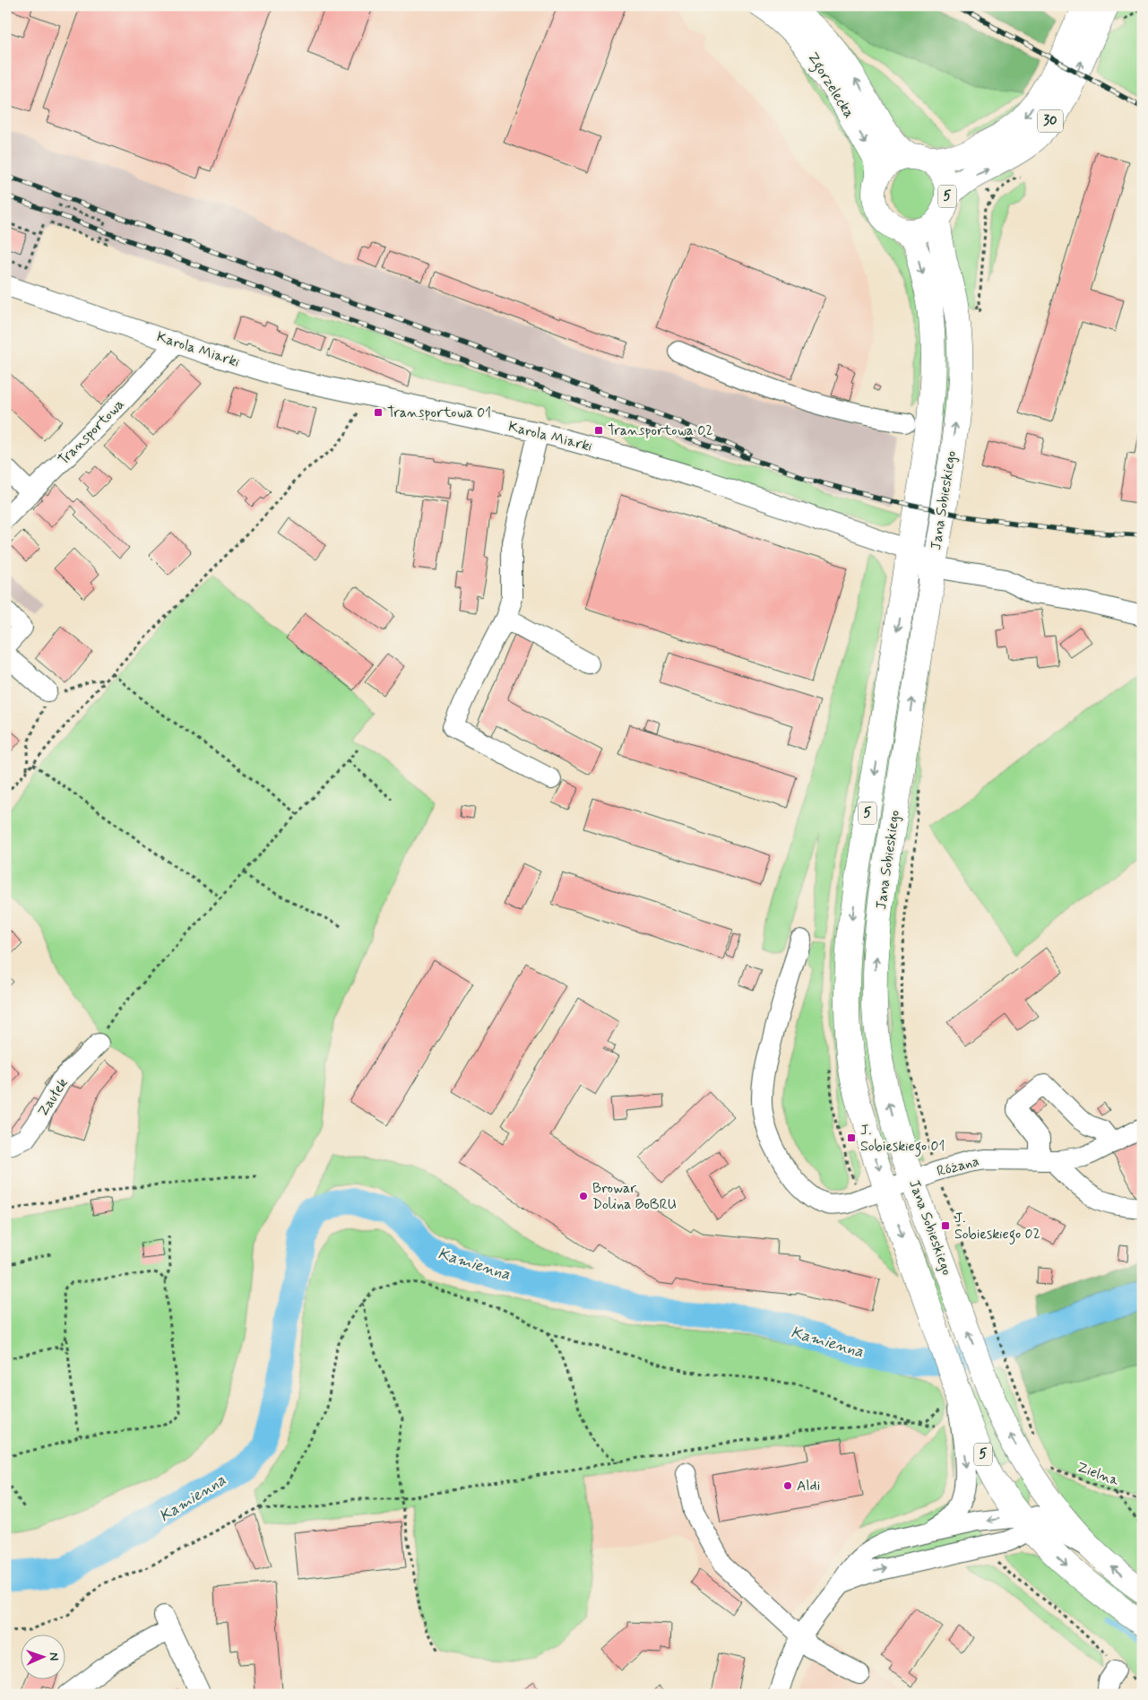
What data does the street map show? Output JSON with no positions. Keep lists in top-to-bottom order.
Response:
{
  "streets": {
    "main road": [
      "Zgorzelecka",
      "30",
      "5",
      "Jana Sobieskiego"
    ],
    "street": [
      "Karola Miarki",
      "Transportowa",
      "Zaułek",
      "Różana"
    ],
    "path": ["Zielna"]
  },
  "crossings": [
    ["Zgorzelecka", "30"],
    ["Zgorzelecka", "5"],
    ["Zgorzelecka", "Jana Sobieskiego"],
    ["30", "5"],
    ["30", "Jana Sobieskiego"],
    ["5", "Jana Sobieskiego"],
    ["5", "Zielna"],
    ["Karola Miarki", "Transportowa"],
    ["Karola Miarki", "Jana Sobieskiego"],
    ["Jana Sobieskiego", "Różana"],
    ["Jana Sobieskiego", "Zielna"]
  ],
  "water": ["Kamienna"],
  "places": {
    "transit": [
      "Transportowa 01",
      "Transportowa 02",
      "J. Sobieskiego 01",
      "J. Sobieskiego 02"
    ],
    "other": ["Browar Dolina BoBRU", "Aldi"]
  },
  "north": "right"
}
